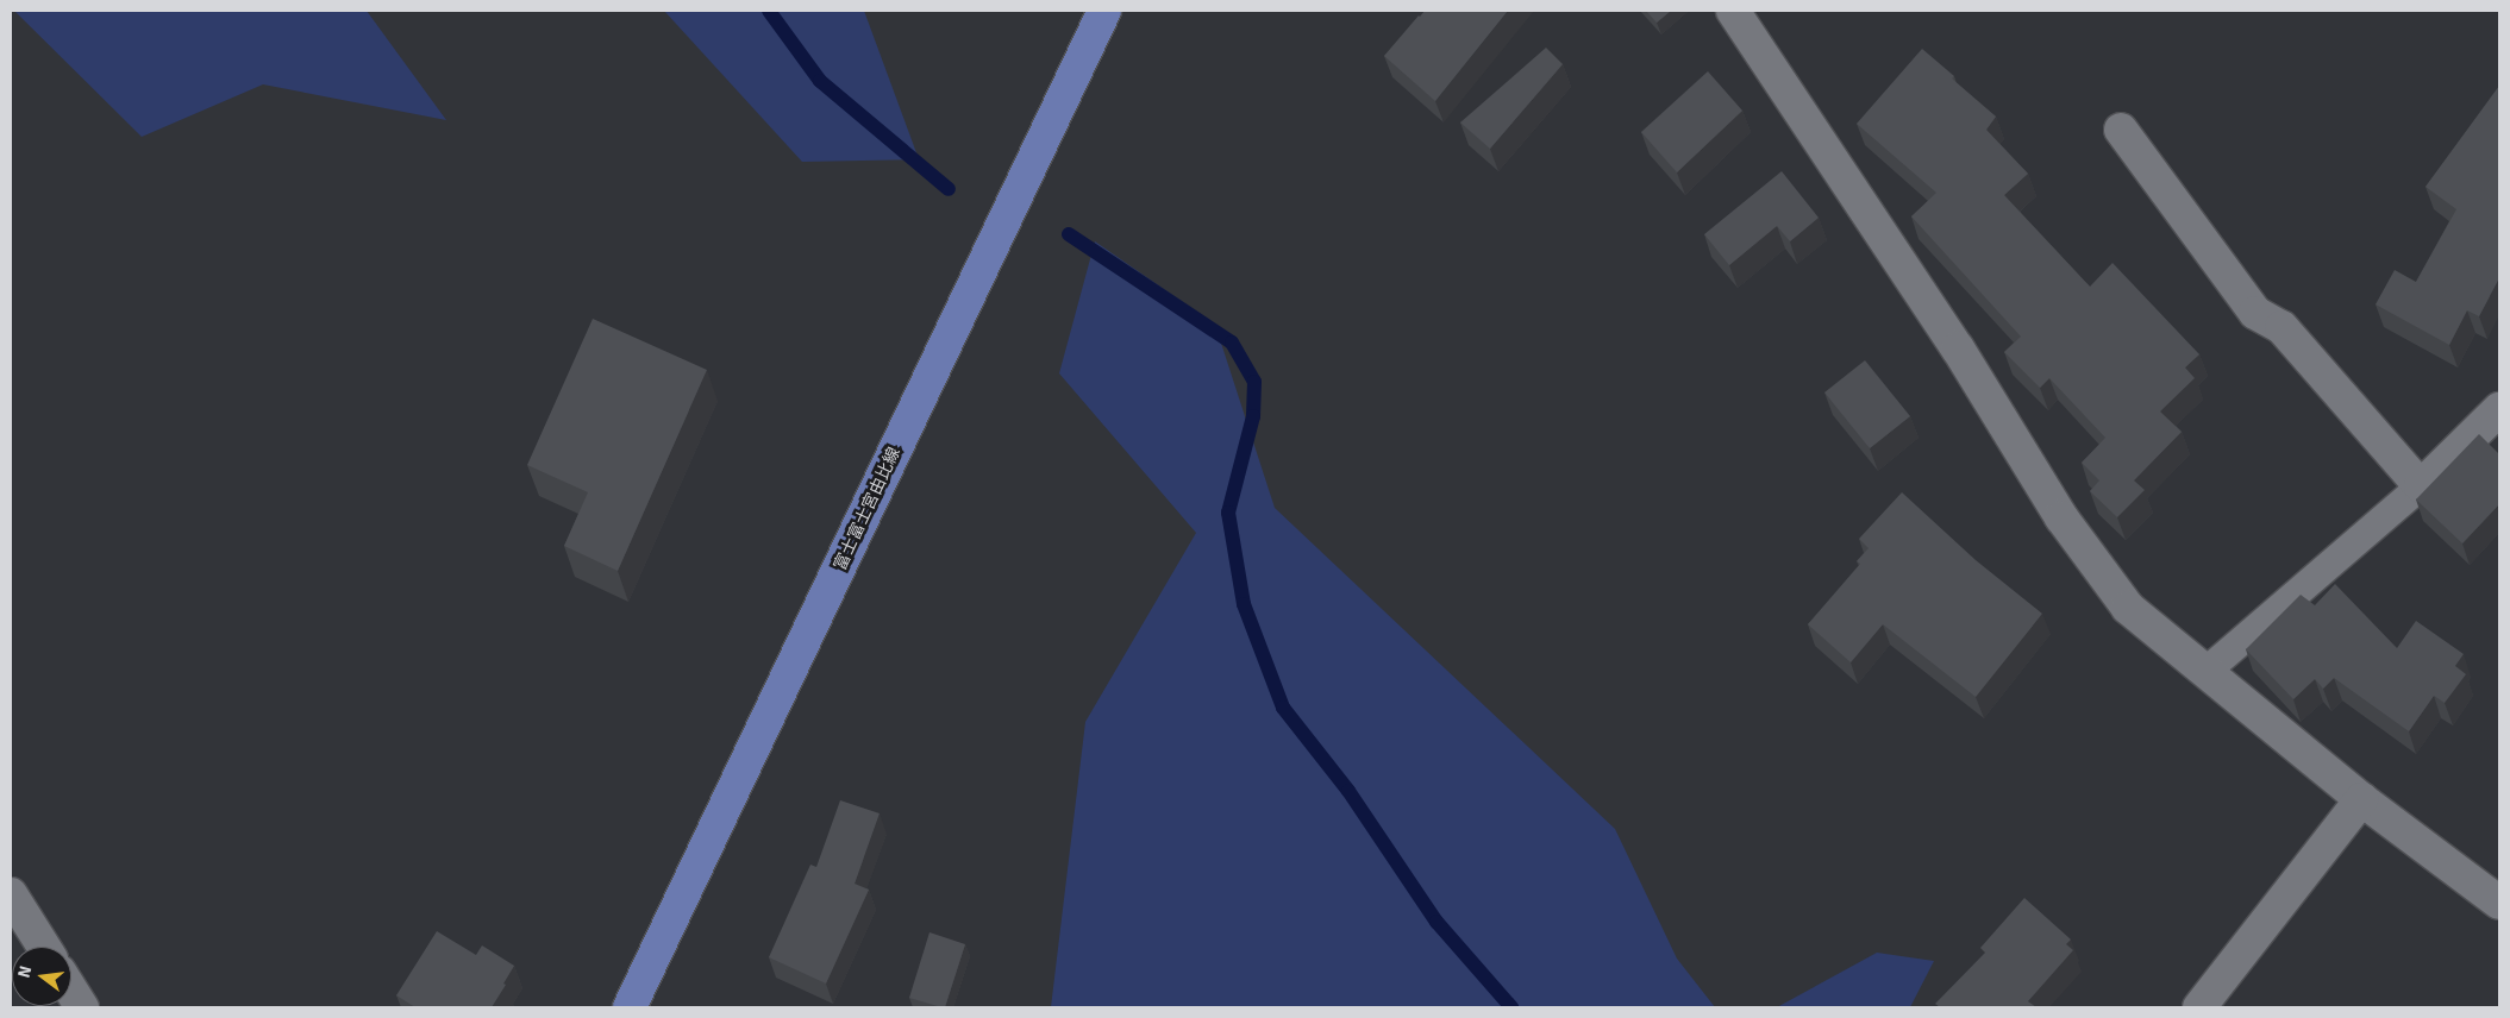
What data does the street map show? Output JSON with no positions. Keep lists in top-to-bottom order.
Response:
{
  "streets": {
    "main road": ["富士富士宮由比線"]
  },
  "north": "left"
}
